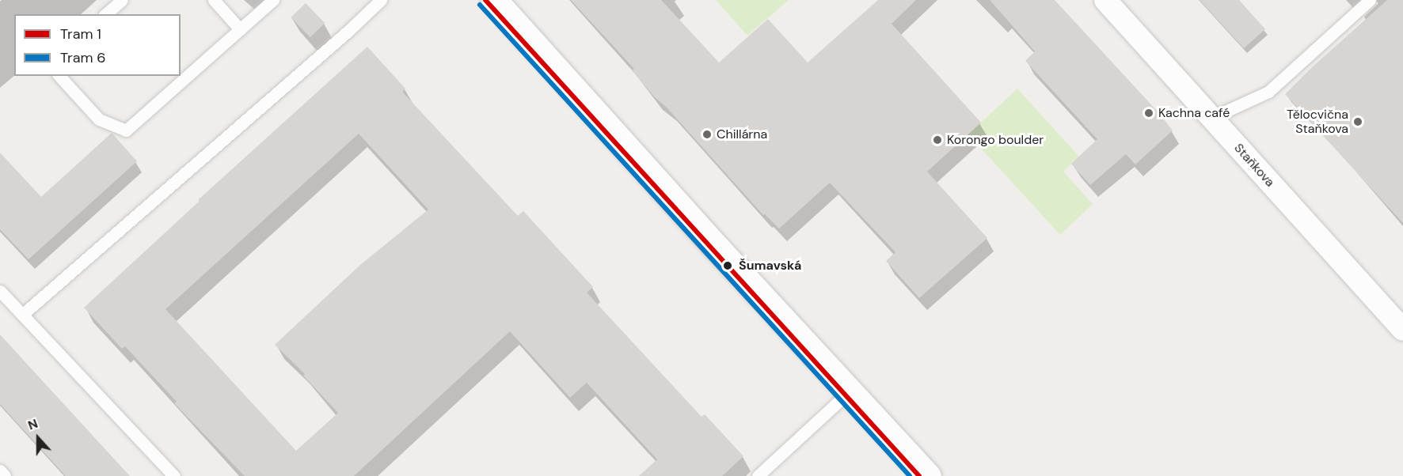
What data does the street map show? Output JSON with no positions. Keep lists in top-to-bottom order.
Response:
{
  "streets": {
    "street": ["Staňkova"]
  },
  "places": [
    "Kachna café",
    "Tělocvična Staňkova",
    "Chillárna",
    "Korongo boulder",
    "Šumavská"
  ],
  "lines": ["tram line 1", "tram line 6"],
  "legend": ["Tram 1", "Tram 6"],
  "north": "top"
}
